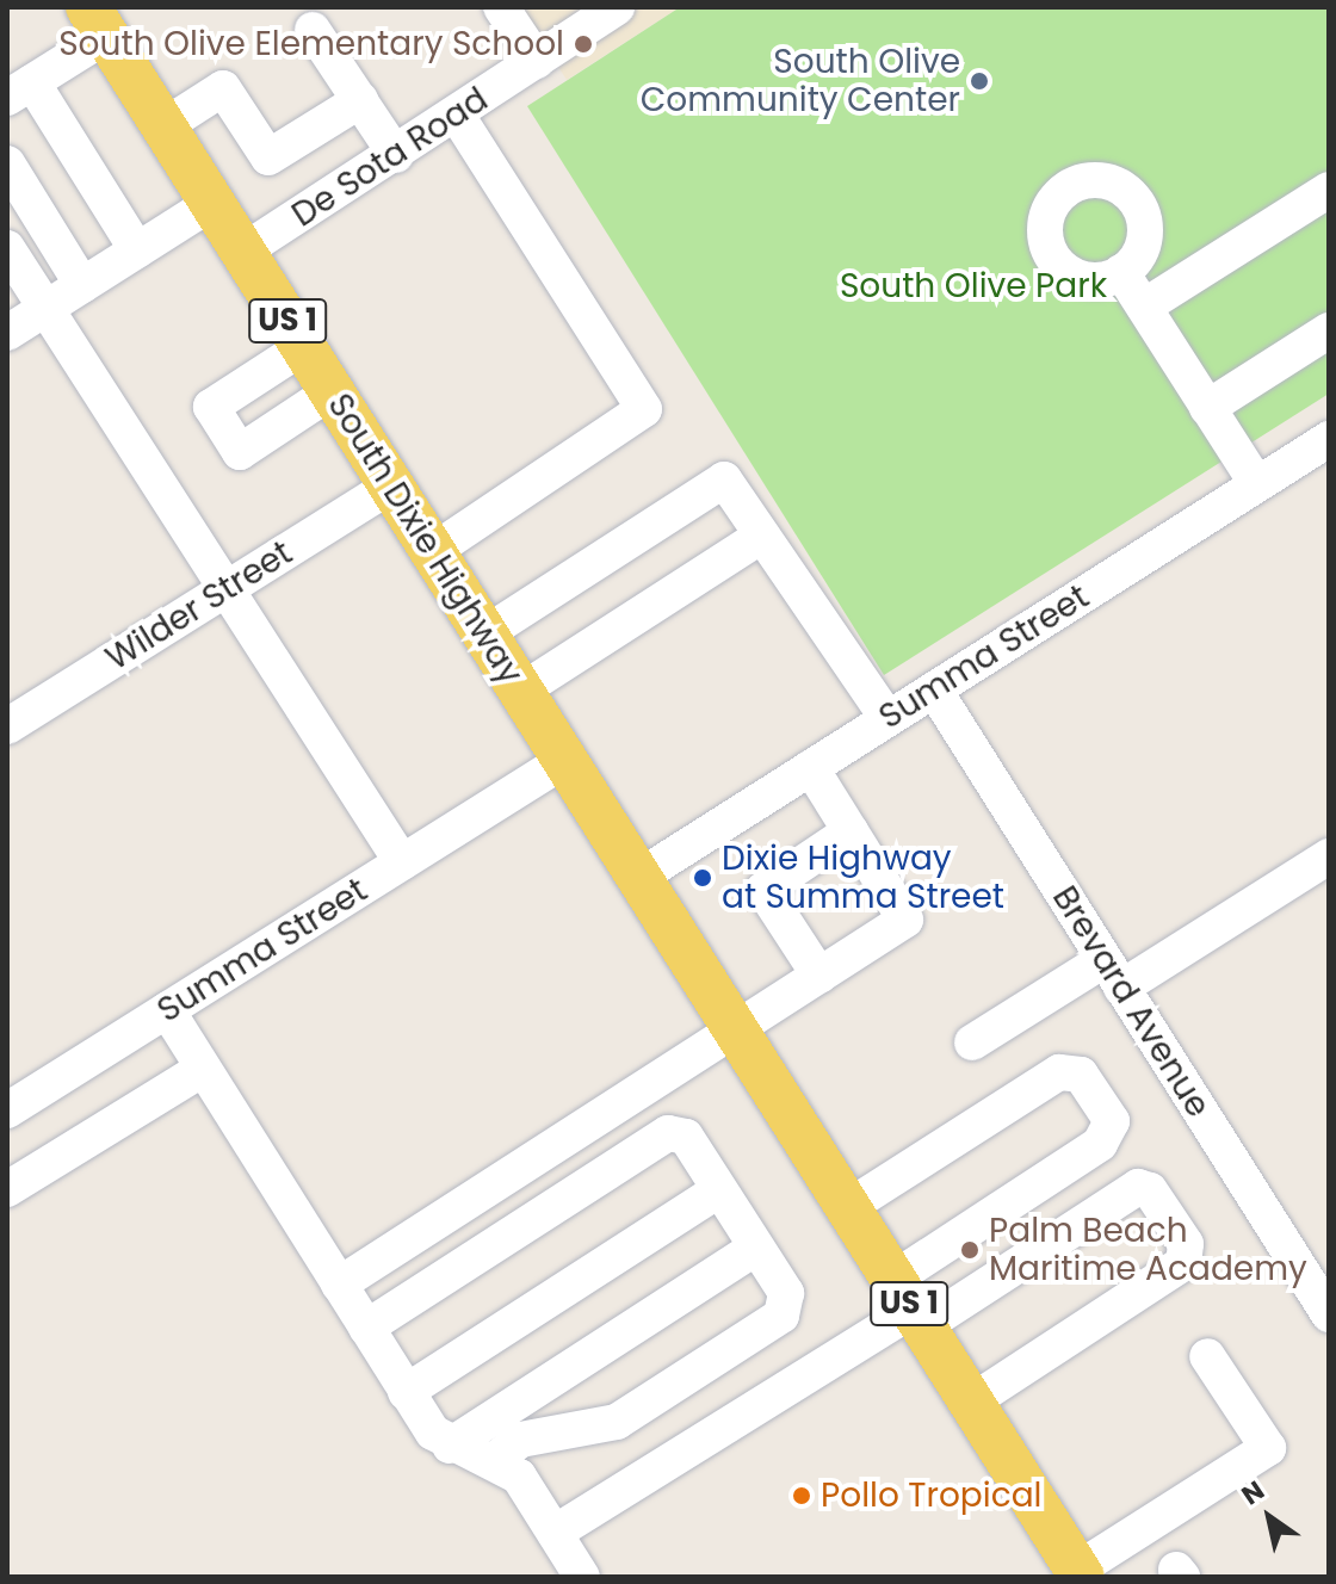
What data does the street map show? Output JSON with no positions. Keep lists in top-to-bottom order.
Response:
{
  "streets": {
    "main road": ["US 1", "South Dixie Highway"],
    "street": [
      "De Sota Road",
      "Wilder Street",
      "Summa Street",
      "Brevard Avenue"
    ]
  },
  "crossings": [
    ["De Sota Road", "South Dixie Highway"],
    ["US 1", "South Dixie Highway"],
    ["US 1", "Summa Street"],
    ["South Dixie Highway", "Wilder Street"],
    ["South Dixie Highway", "Summa Street"],
    ["Summa Street", "Brevard Avenue"]
  ],
  "parks": ["South Olive Park"],
  "places": [
    "South Olive Elementary School",
    "South Olive Community Center",
    "Dixie Highway at Summa Street",
    "Palm Beach Maritime Academy",
    "Pollo Tropical"
  ],
  "north": "top left"
}
